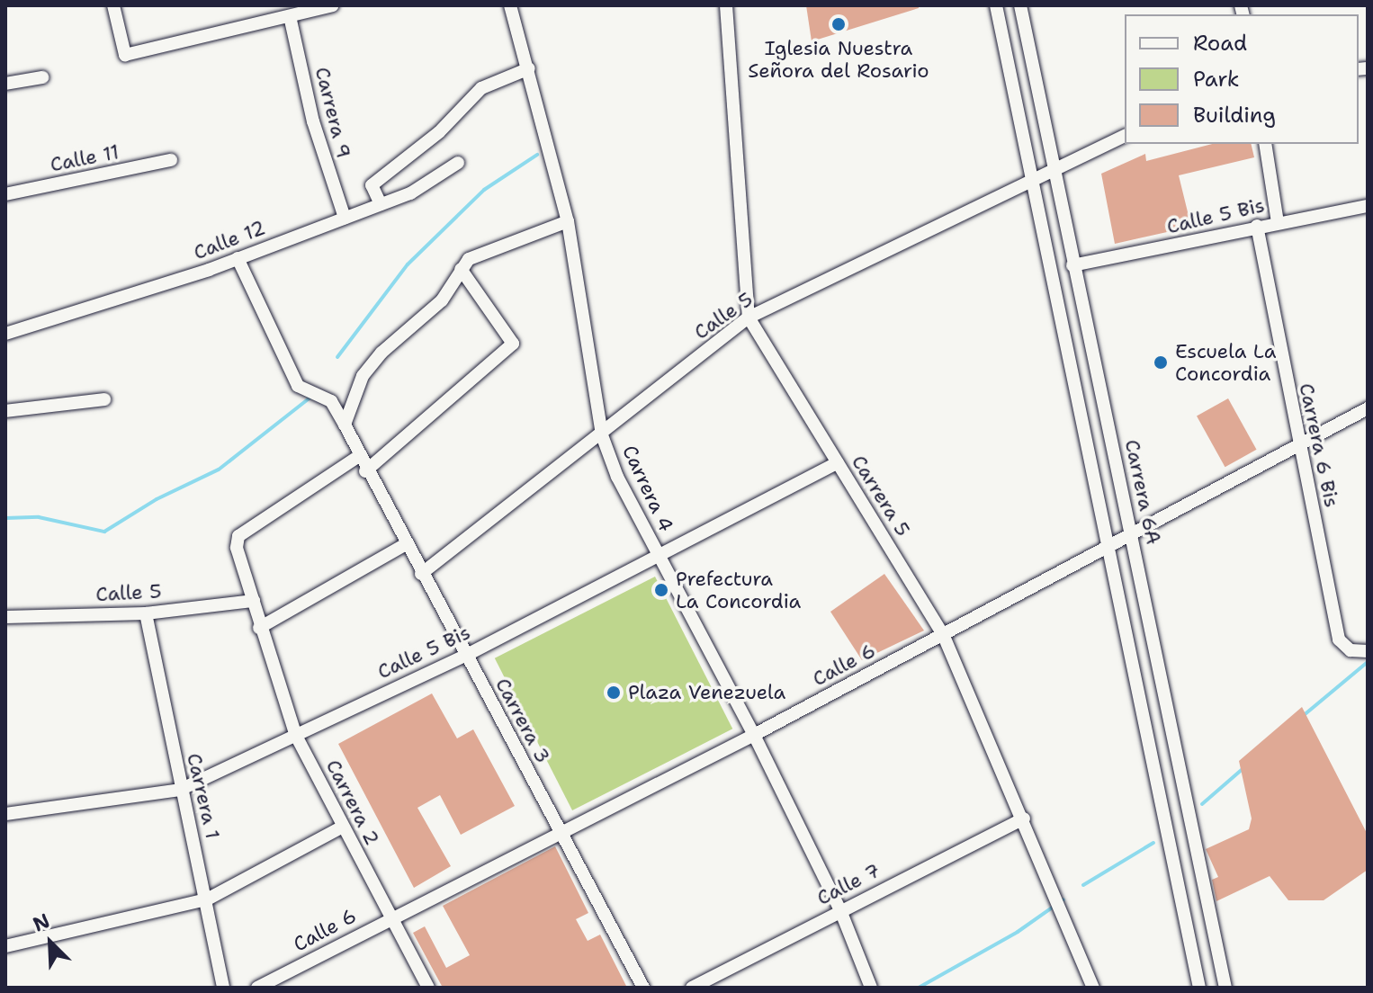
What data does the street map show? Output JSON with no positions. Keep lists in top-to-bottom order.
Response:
{
  "streets": {
    "street": [
      "Carrera 9",
      "Calle 11",
      "Calle 5 Bis",
      "Calle 12",
      "Calle 5",
      "Carrera 6 Bis",
      "Carrera 4",
      "Carrera 6A",
      "Carrera 5",
      "Calle 6",
      "Carrera 3",
      "Carrera 1",
      "Carrera 2",
      "Calle 7"
    ]
  },
  "crossings": [
    ["Carrera 9", "Calle 12"],
    ["Calle 5 Bis", "Carrera 6 Bis"],
    ["Calle 5 Bis", "Carrera 4"],
    ["Calle 5 Bis", "Carrera 6A"],
    ["Calle 5 Bis", "Carrera 5"],
    ["Calle 5 Bis", "Carrera 3"],
    ["Calle 5 Bis", "Carrera 1"],
    ["Calle 5 Bis", "Carrera 2"],
    ["Calle 12", "Carrera 3"],
    ["Calle 5", "Carrera 4"],
    ["Calle 5", "Carrera 6A"],
    ["Calle 5", "Carrera 5"],
    ["Calle 5", "Carrera 3"],
    ["Calle 5", "Carrera 1"],
    ["Calle 5", "Carrera 2"],
    ["Carrera 6 Bis", "Calle 6"],
    ["Carrera 4", "Calle 6"],
    ["Carrera 4", "Calle 7"],
    ["Carrera 6A", "Calle 6"],
    ["Carrera 5", "Calle 6"],
    ["Carrera 5", "Calle 7"],
    ["Calle 6", "Carrera 3"],
    ["Calle 6", "Carrera 2"],
    ["Carrera 3", "Carrera 2"]
  ],
  "places": [
    "Iglesia Nuestra Señora del Rosario",
    "Escuela La Concordia",
    "Prefectura La Concordia",
    "Plaza Venezuela"
  ],
  "legend": ["Road", "Park", "Building"],
  "north": "top left"
}
